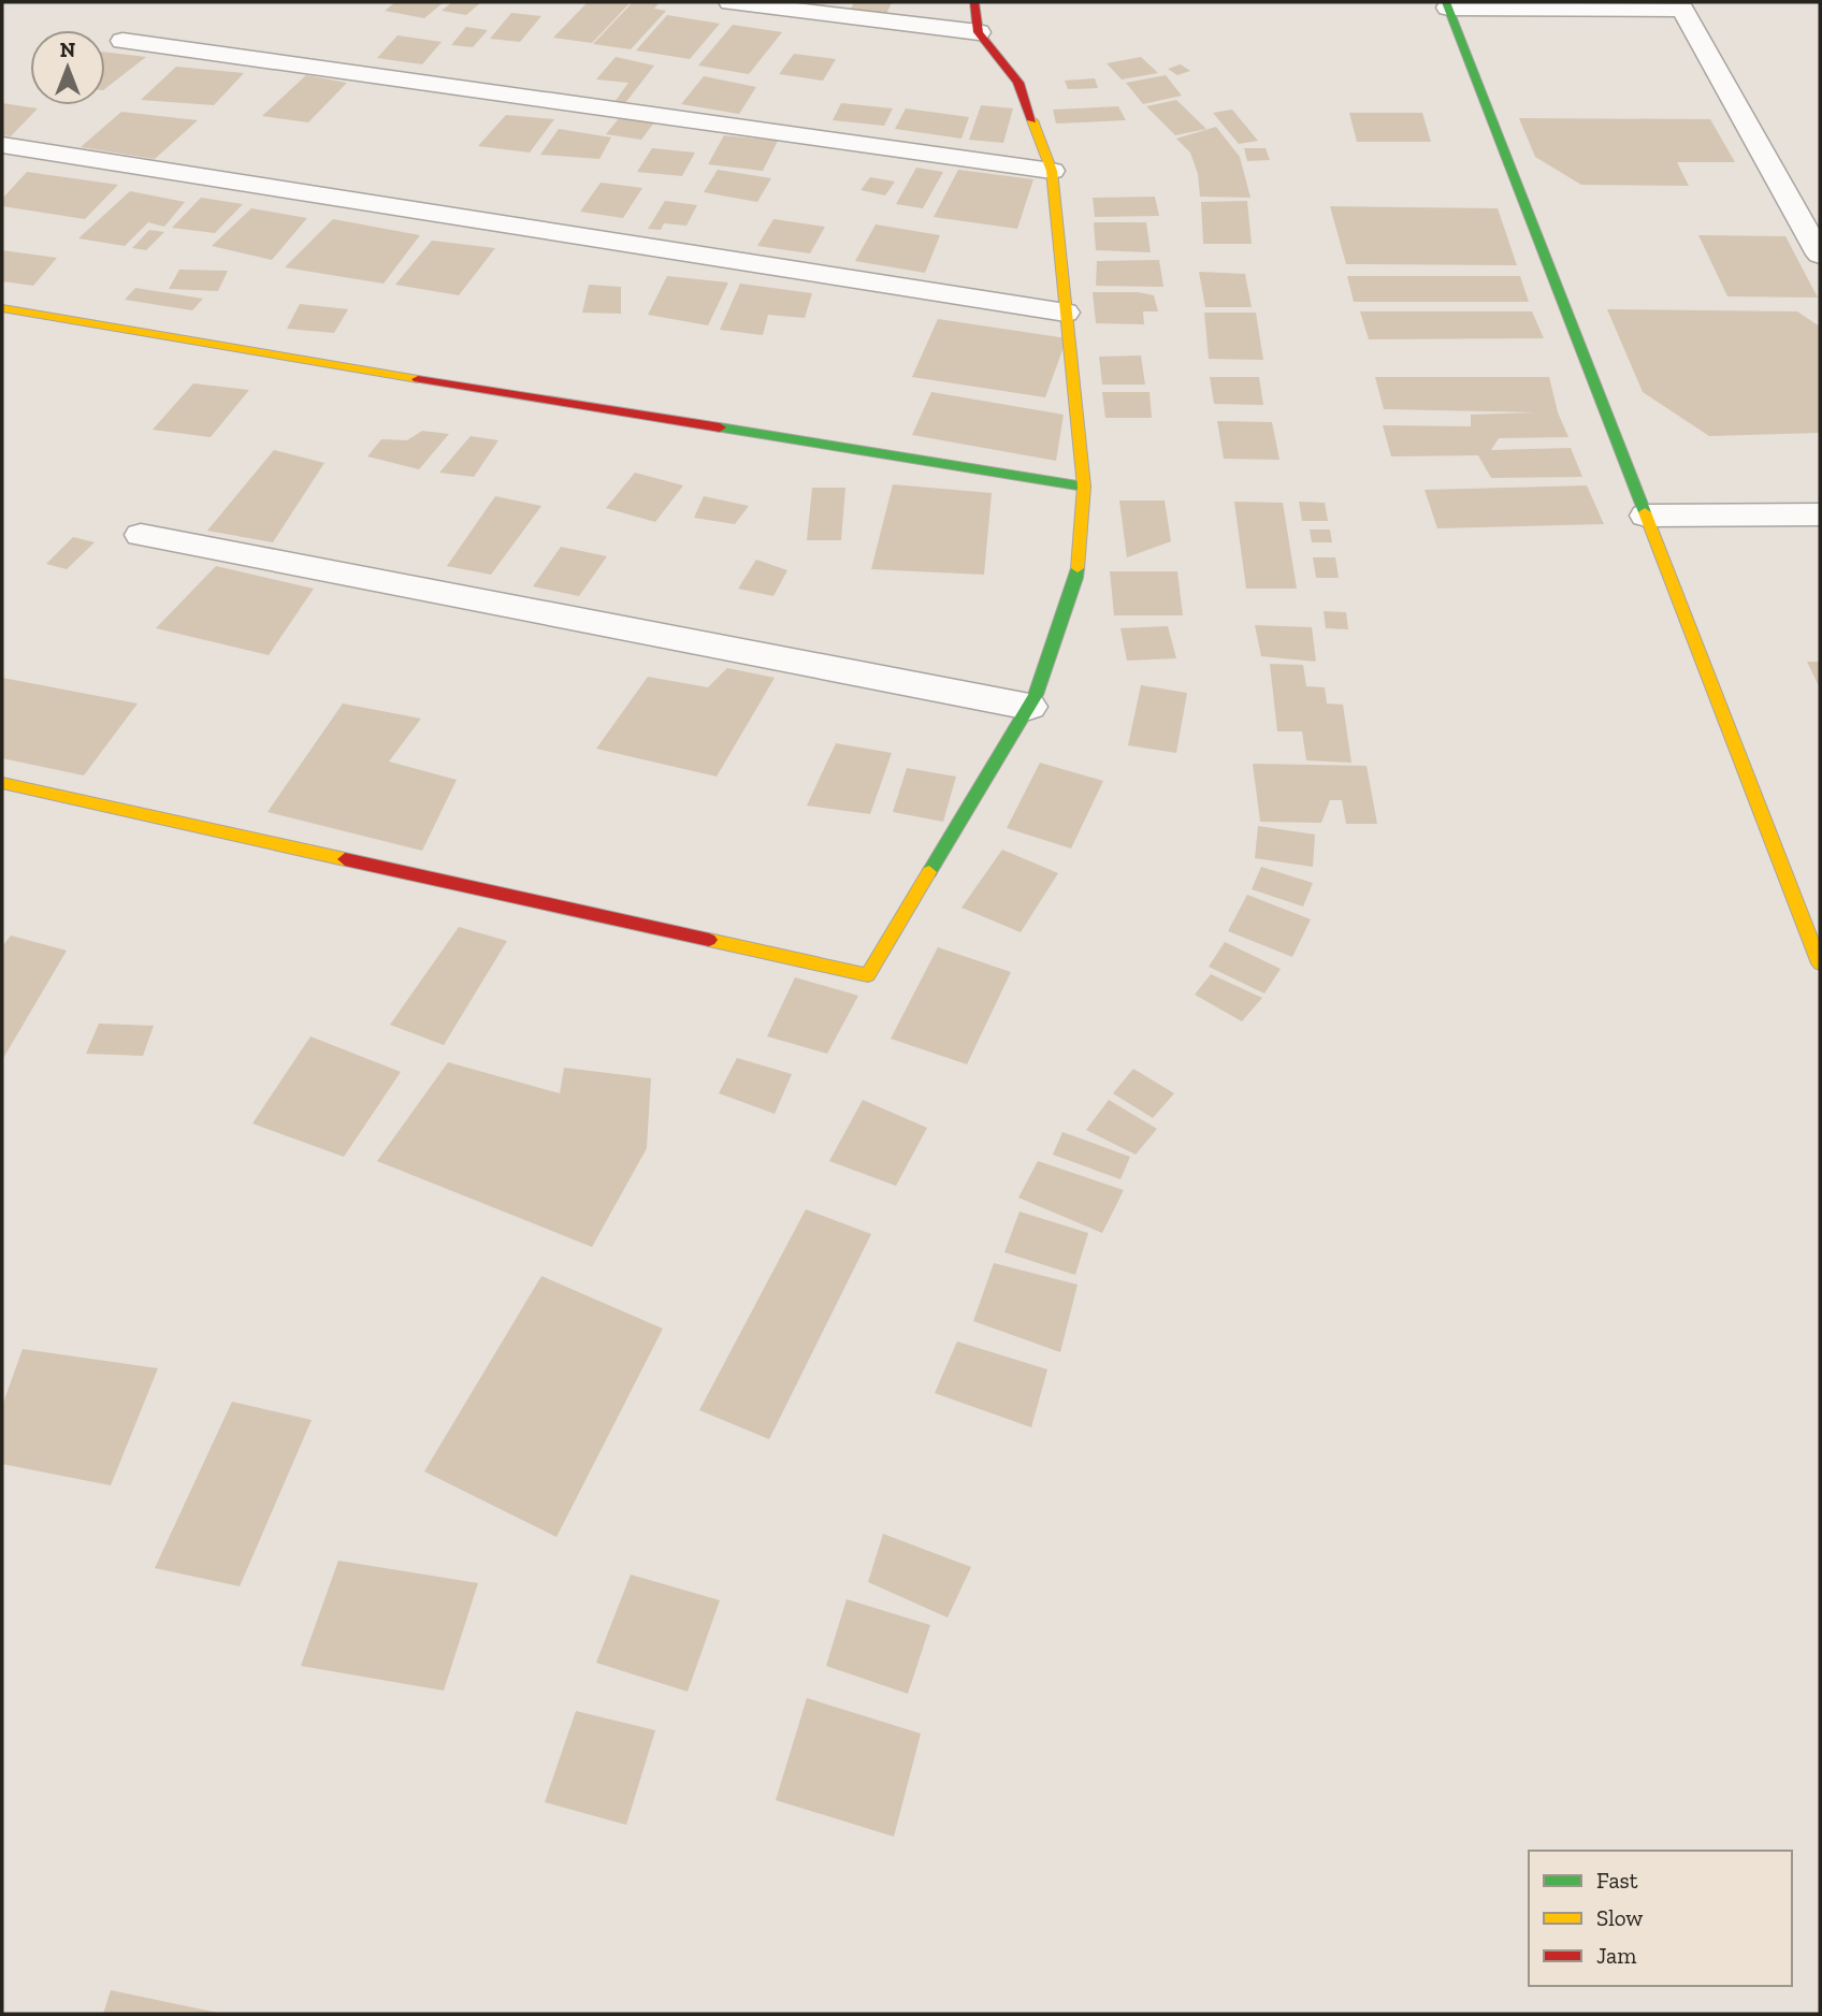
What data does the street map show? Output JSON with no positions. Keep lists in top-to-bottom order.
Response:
{
  "legend": ["Fast", "Slow", "Jam"],
  "north": "top"
}
